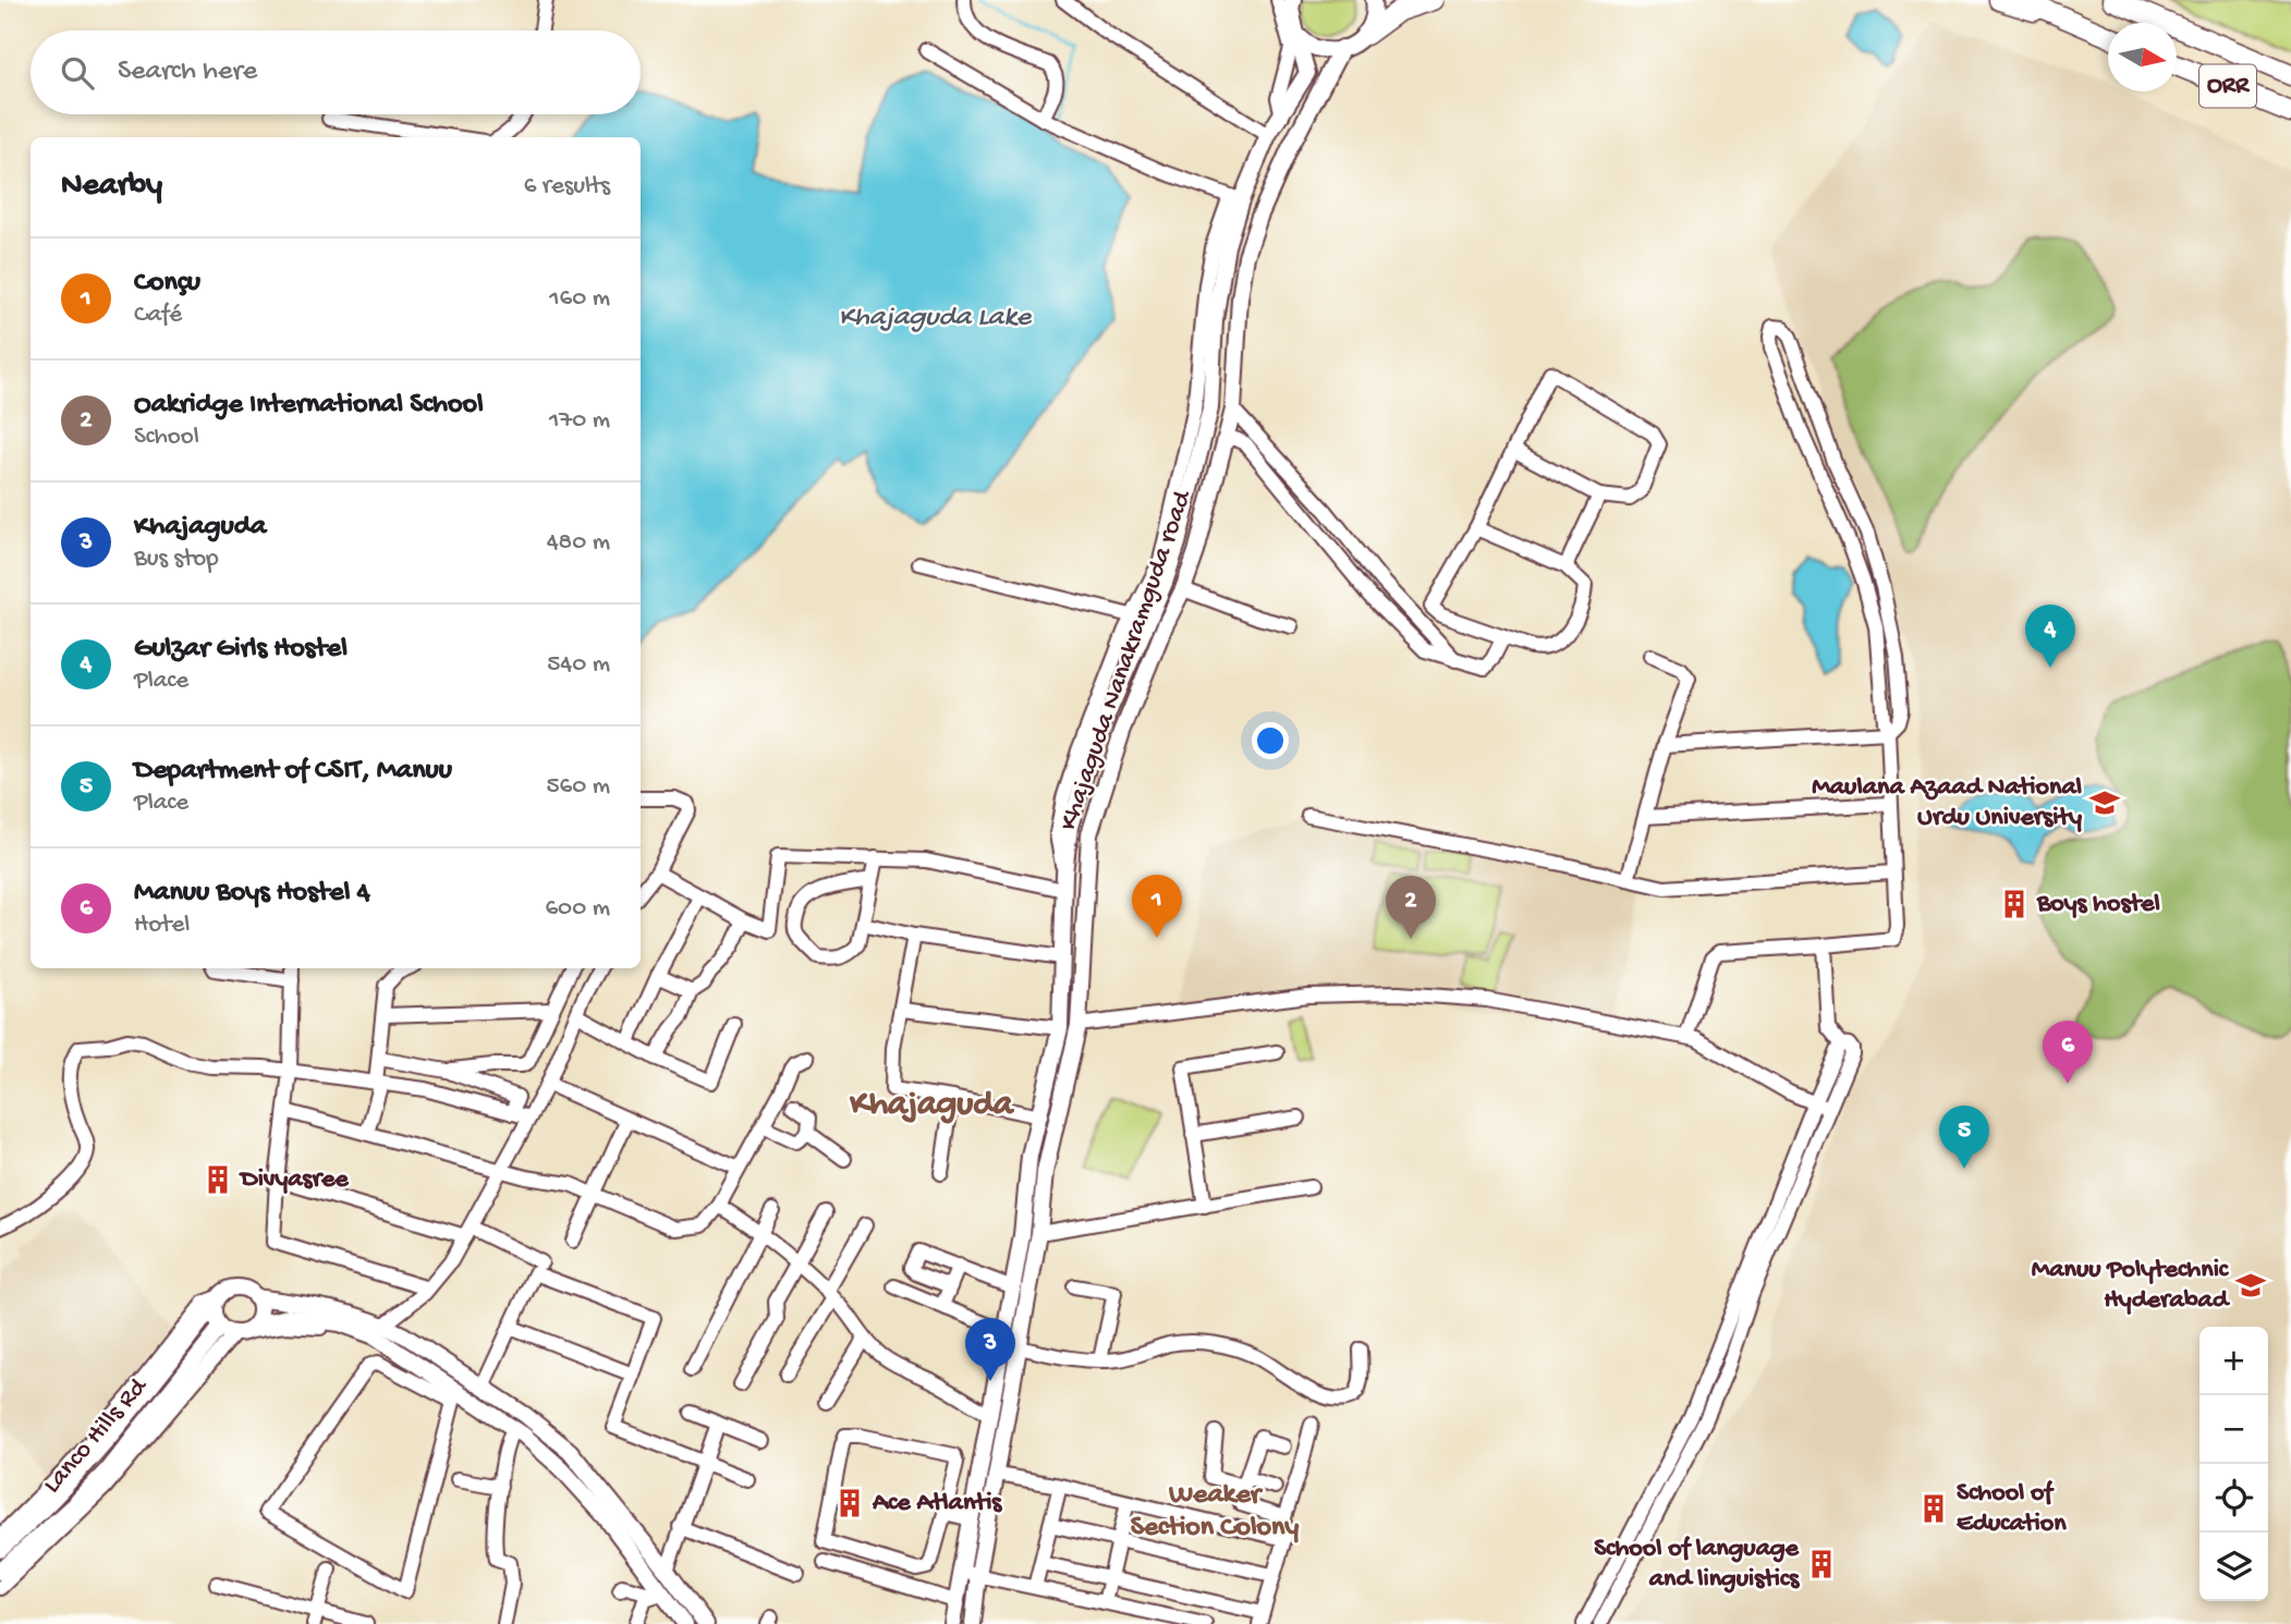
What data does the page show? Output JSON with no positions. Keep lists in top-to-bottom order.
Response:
{
  "streets": {
    "highway": ["ORR"],
    "main road": ["Khajaguda Nanakramguda road", "Lanco Hills Rd"]
  },
  "districts": ["Khajaguda", "Weaker Section Colony"],
  "water": ["Khajaguda Lake"],
  "places": {
    "school or university": ["Maulana Azaad National Urdu University", "Manuu Polytechnic Hyderabad"],
    "building": [
      "Boys hostel",
      "Divyasree",
      "Ace Atlantis",
      "School of Education",
      "School of language and linguistics"
    ]
  },
  "north": "right",
  "page": {
    "search": "Search here",
    "heading": ["Nearby", "6 results"],
    "list": [
      {
        "mark": "1",
        "name": "Conçu",
        "note": "Café",
        "value": "160 m"
      },
      {
        "mark": "2",
        "name": "Oakridge International School",
        "note": "School",
        "value": "170 m"
      },
      {
        "mark": "3",
        "name": "Khajaguda",
        "note": "Bus stop",
        "value": "480 m"
      },
      {
        "mark": "4",
        "name": "Gulzar Girls Hostel",
        "note": "Place",
        "value": "540 m"
      },
      {
        "mark": "5",
        "name": "Department of CSIT, Manuu",
        "note": "Place",
        "value": "560 m"
      },
      {
        "mark": "6",
        "name": "Manuu Boys Hostel 4",
        "note": "Hotel",
        "value": "600 m"
      }
    ],
    "pins": [
      "4",
      "1",
      "2",
      "6",
      "5",
      "3"
    ],
    "map_buttons": ["+", "−"]
  }
}
